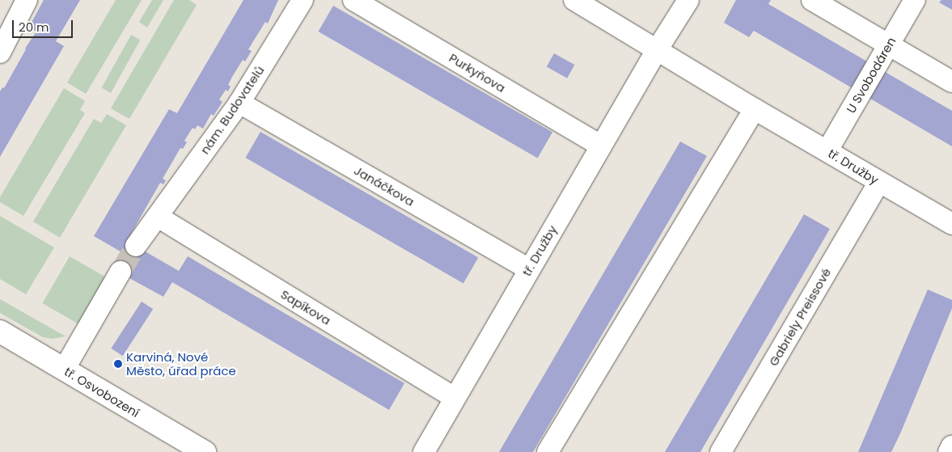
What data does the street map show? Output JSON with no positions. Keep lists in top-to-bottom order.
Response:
{
  "streets": {
    "street": [
      "Purkyňova",
      "U Svobodáren",
      "nám. Budovatelů",
      "tř. Družby",
      "Janáčkova",
      "Sapíkova",
      "Gabriely Preissové",
      "tř. Osvobození"
    ]
  },
  "crossings": [
    ["Purkyňova", "tř. Družby"],
    ["U Svobodáren", "tř. Družby"],
    ["nám. Budovatelů", "Janáčkova"],
    ["nám. Budovatelů", "Sapíkova"],
    ["tř. Družby", "Janáčkova"],
    ["tř. Družby", "Sapíkova"],
    ["tř. Družby", "Gabriely Preissové"]
  ],
  "places": ["Karviná, Nové Město, úřad práce"],
  "scale_bar": "20 m"
}
